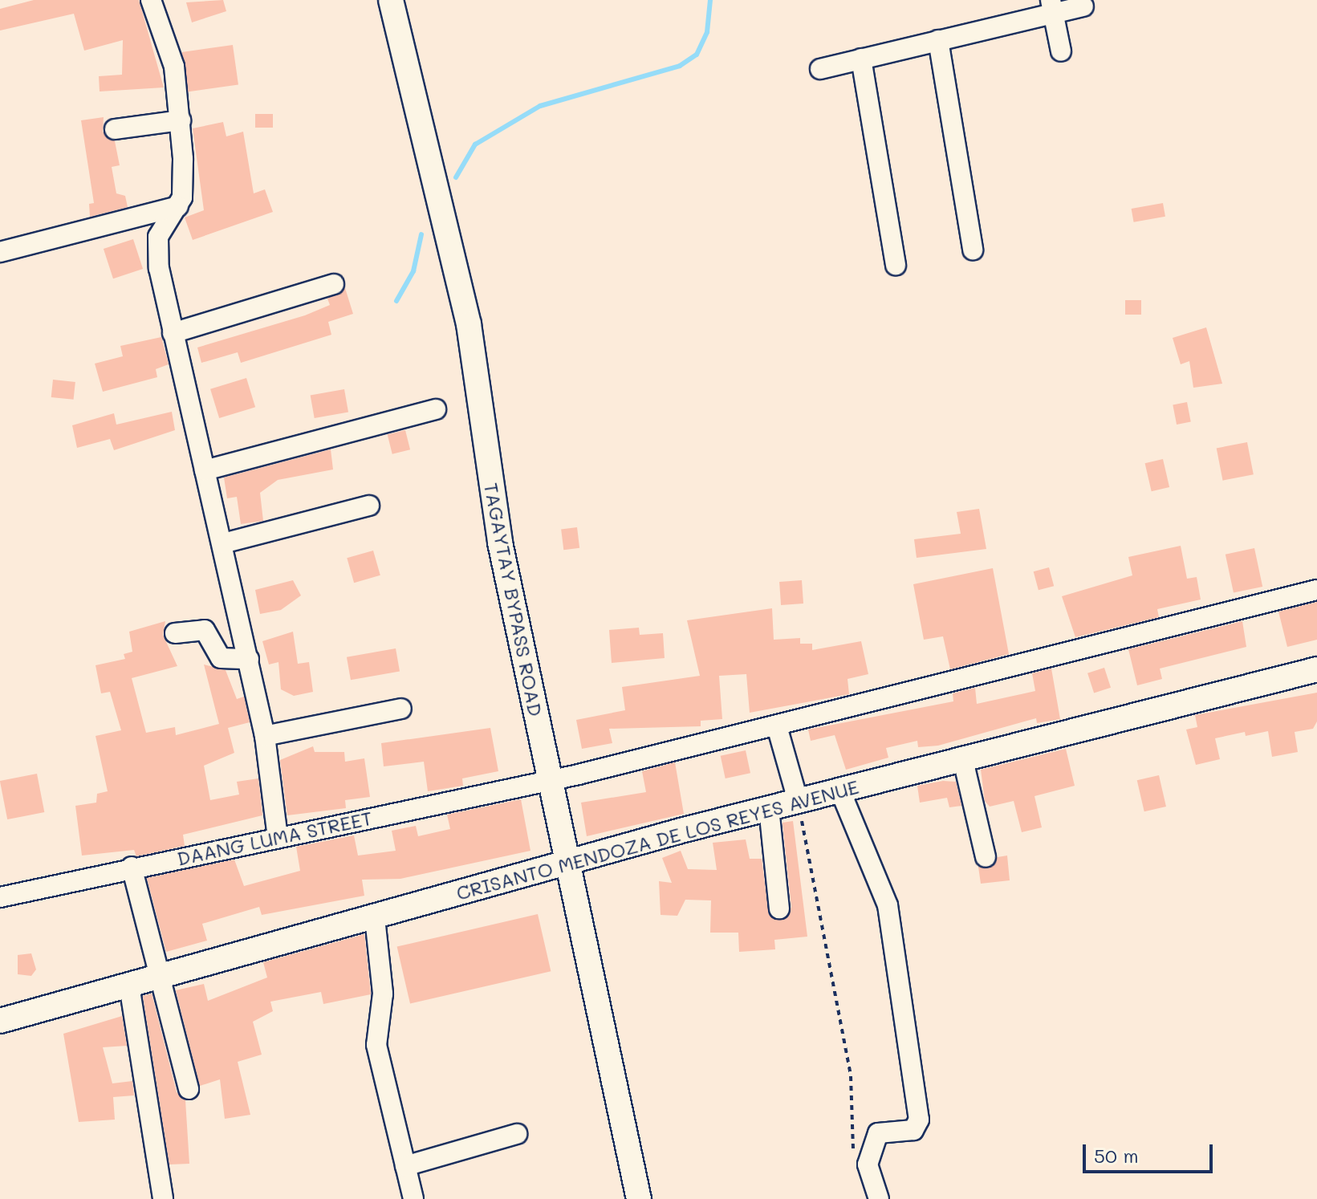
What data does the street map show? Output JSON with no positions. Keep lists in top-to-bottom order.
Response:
{
  "streets": {
    "main road": ["TAGAYTAY BYPASS ROAD", "CRISANTO MENDOZA DE LOS REYES AVENUE"],
    "street": ["DAANG LUMA STREET"]
  },
  "crossings": [
    ["TAGAYTAY BYPASS ROAD", "DAANG LUMA STREET"],
    ["TAGAYTAY BYPASS ROAD", "CRISANTO MENDOZA DE LOS REYES AVENUE"]
  ],
  "scale_bar": "50 m"
}
